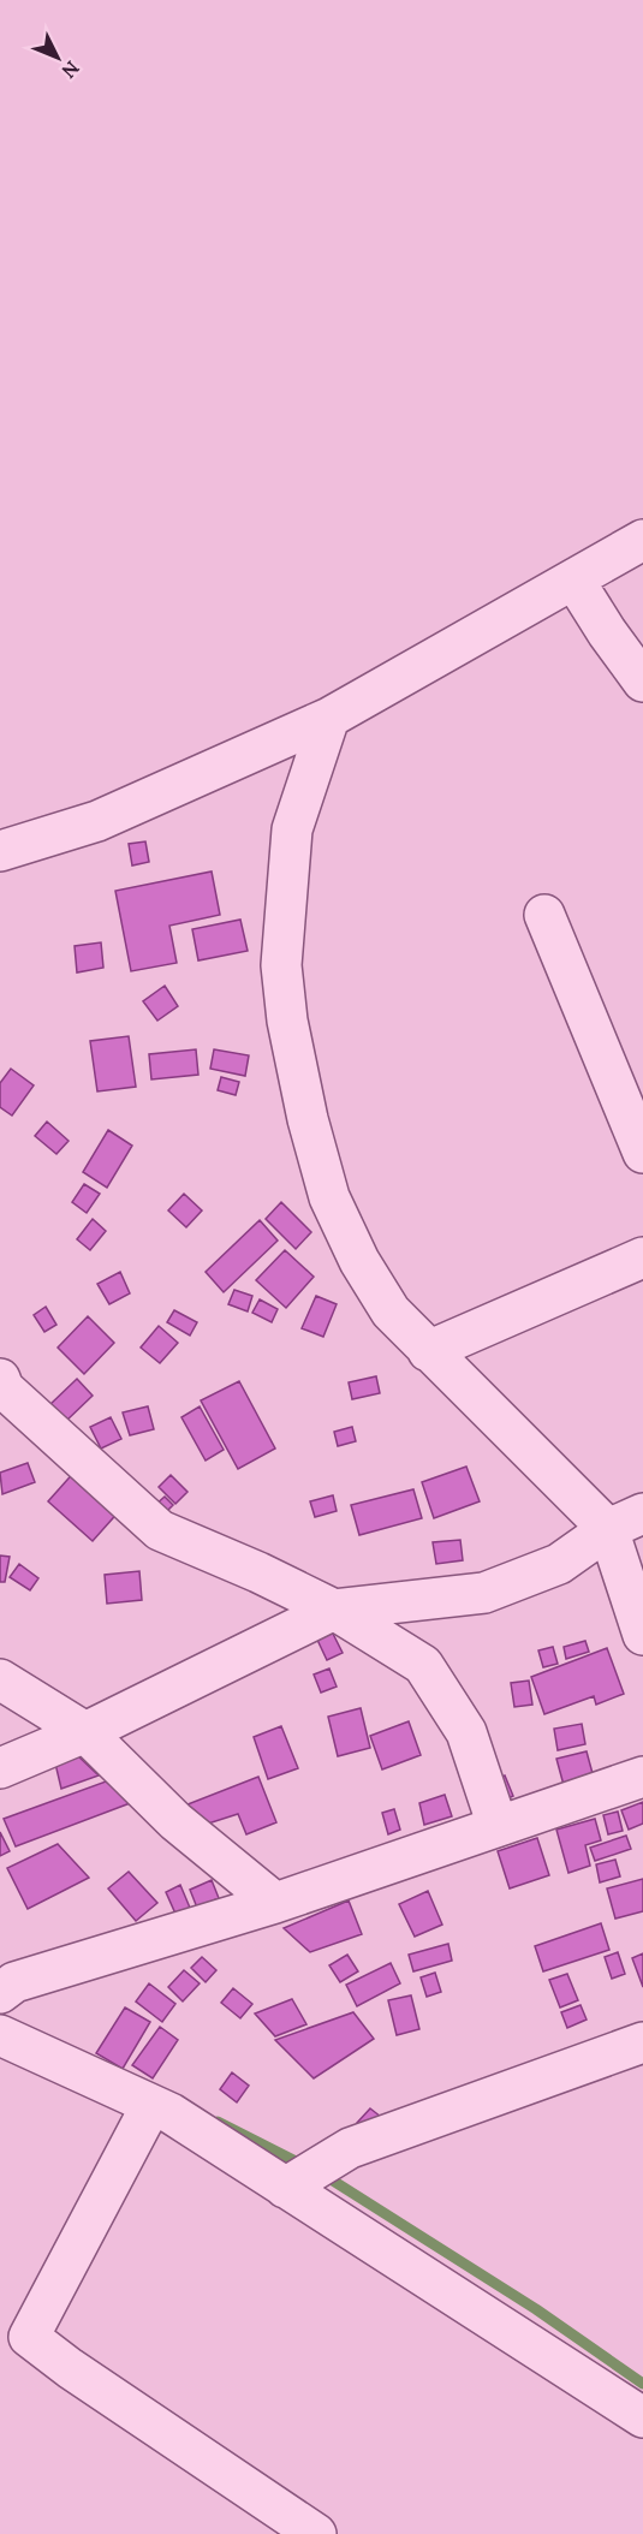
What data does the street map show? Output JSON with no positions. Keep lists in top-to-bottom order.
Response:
{
  "north": "bottom right"
}
